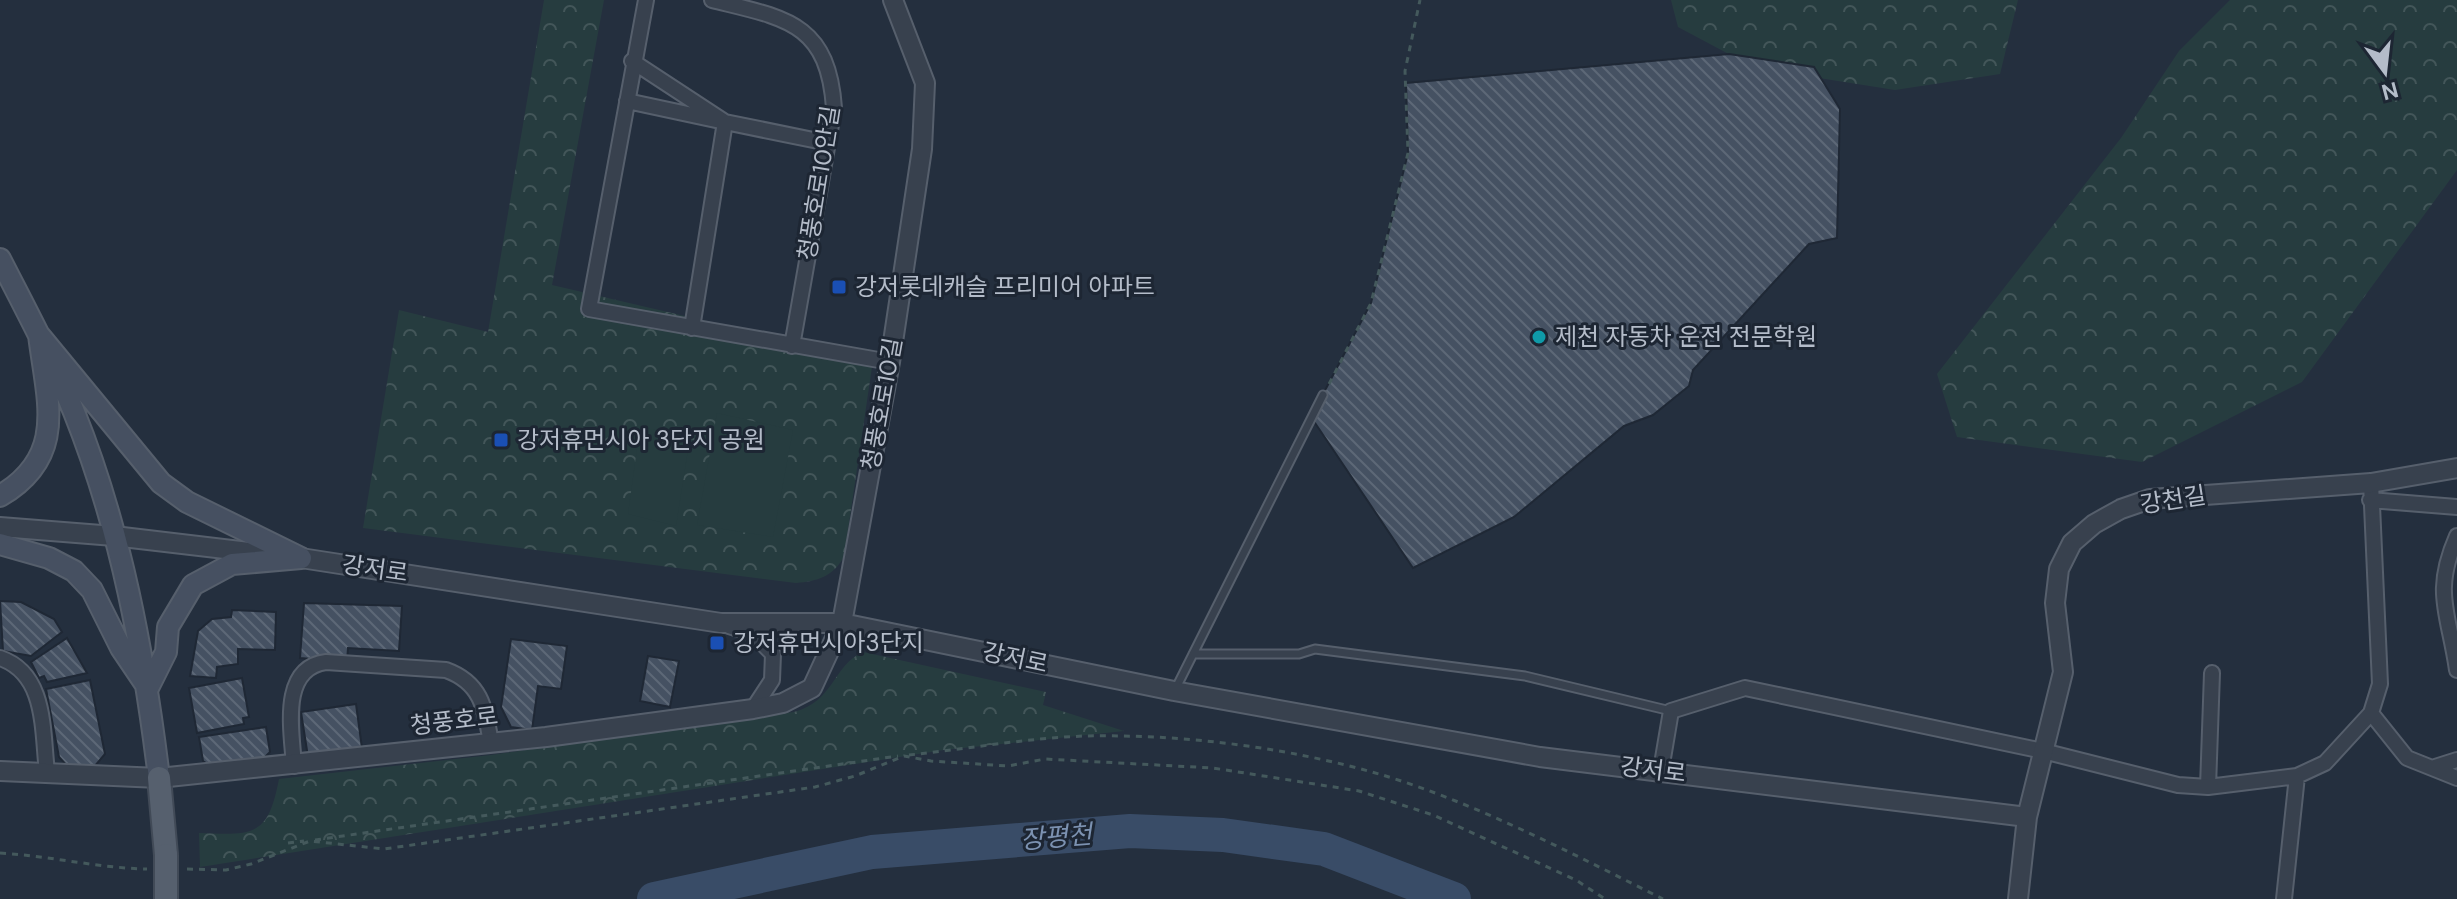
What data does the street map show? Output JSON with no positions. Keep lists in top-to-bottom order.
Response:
{
  "streets": {
    "street": [
      "청풍호로10안길",
      "청풍호로10길",
      "강천길",
      "강저로",
      "청풍호로"
    ]
  },
  "crossings": [
    ["청풍호로10길", "강저로"],
    ["청풍호로10길", "청풍호로"],
    ["강천길", "강저로"],
    ["강저로", "청풍호로"]
  ],
  "water": ["장평천"],
  "places": {
    "transit": ["강저롯데캐슬 프리미어 아파트", "강저휴먼시아 3단지 공원", "강저휴먼시아3단지"],
    "other": ["제천 자동차 운전 전문학원"]
  },
  "north": "bottom"
}
